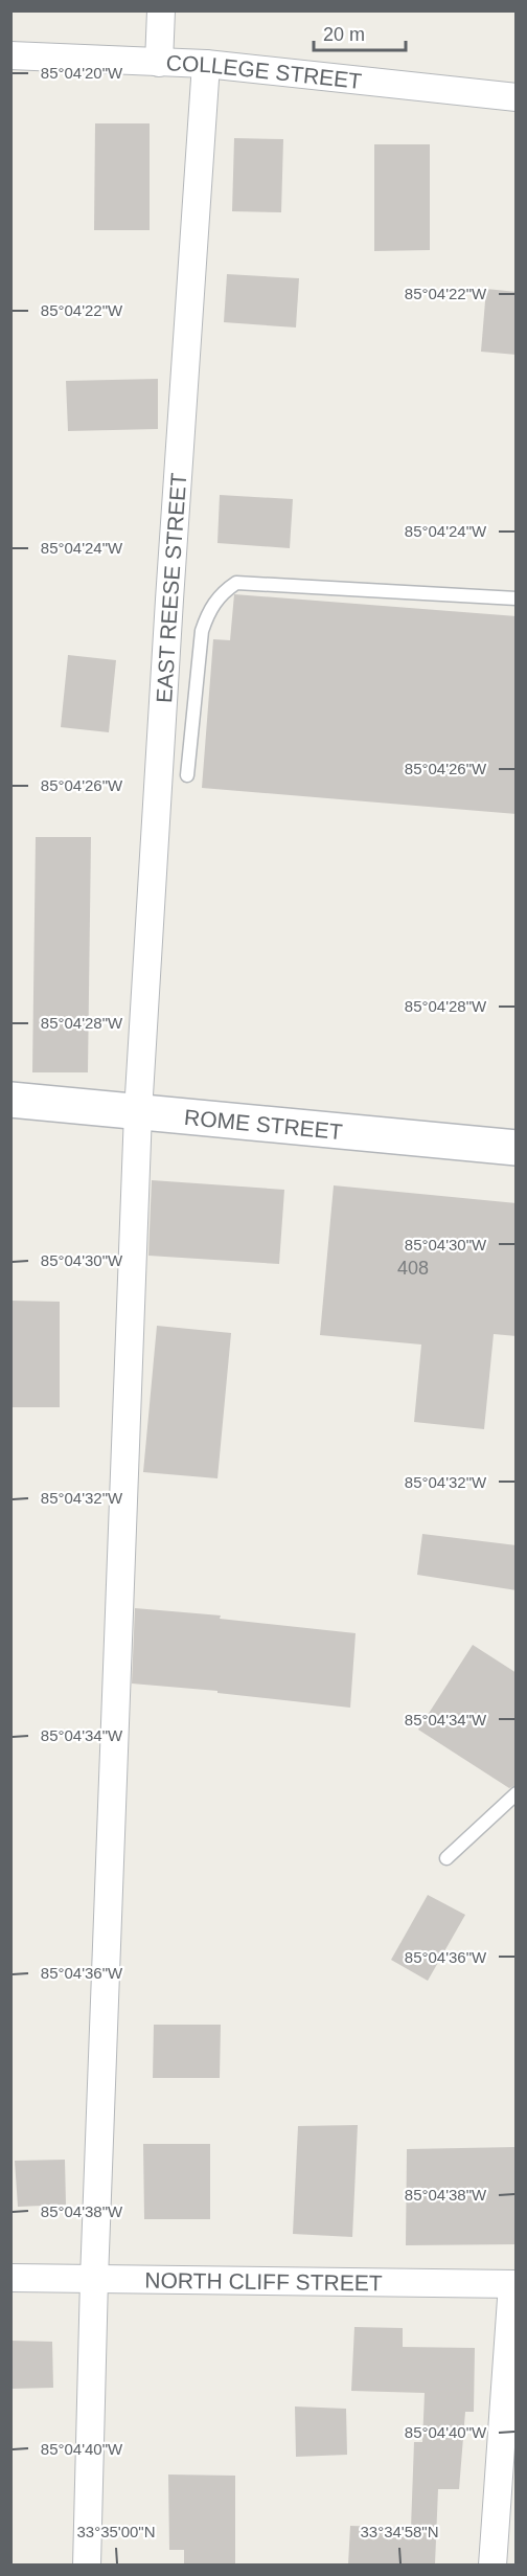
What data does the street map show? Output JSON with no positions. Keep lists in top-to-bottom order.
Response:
{
  "streets": {
    "street": [
      "COLLEGE STREET",
      "EAST REESE STREET",
      "ROME STREET",
      "NORTH CLIFF STREET"
    ]
  },
  "crossings": [
    ["COLLEGE STREET", "EAST REESE STREET"],
    ["EAST REESE STREET", "ROME STREET"],
    ["EAST REESE STREET", "NORTH CLIFF STREET"]
  ],
  "house_numbers": ["408"],
  "scale_bar": "20 m",
  "coordinates": [
    "85°04'20\"W",
    "85°04'22\"W",
    "85°04'24\"W",
    "85°04'26\"W",
    "85°04'28\"W",
    "85°04'30\"W",
    "85°04'32\"W",
    "85°04'34\"W",
    "85°04'36\"W",
    "85°04'38\"W",
    "85°04'40\"W",
    "33°35'00\"N",
    "33°34'58\"N"
  ]
}
